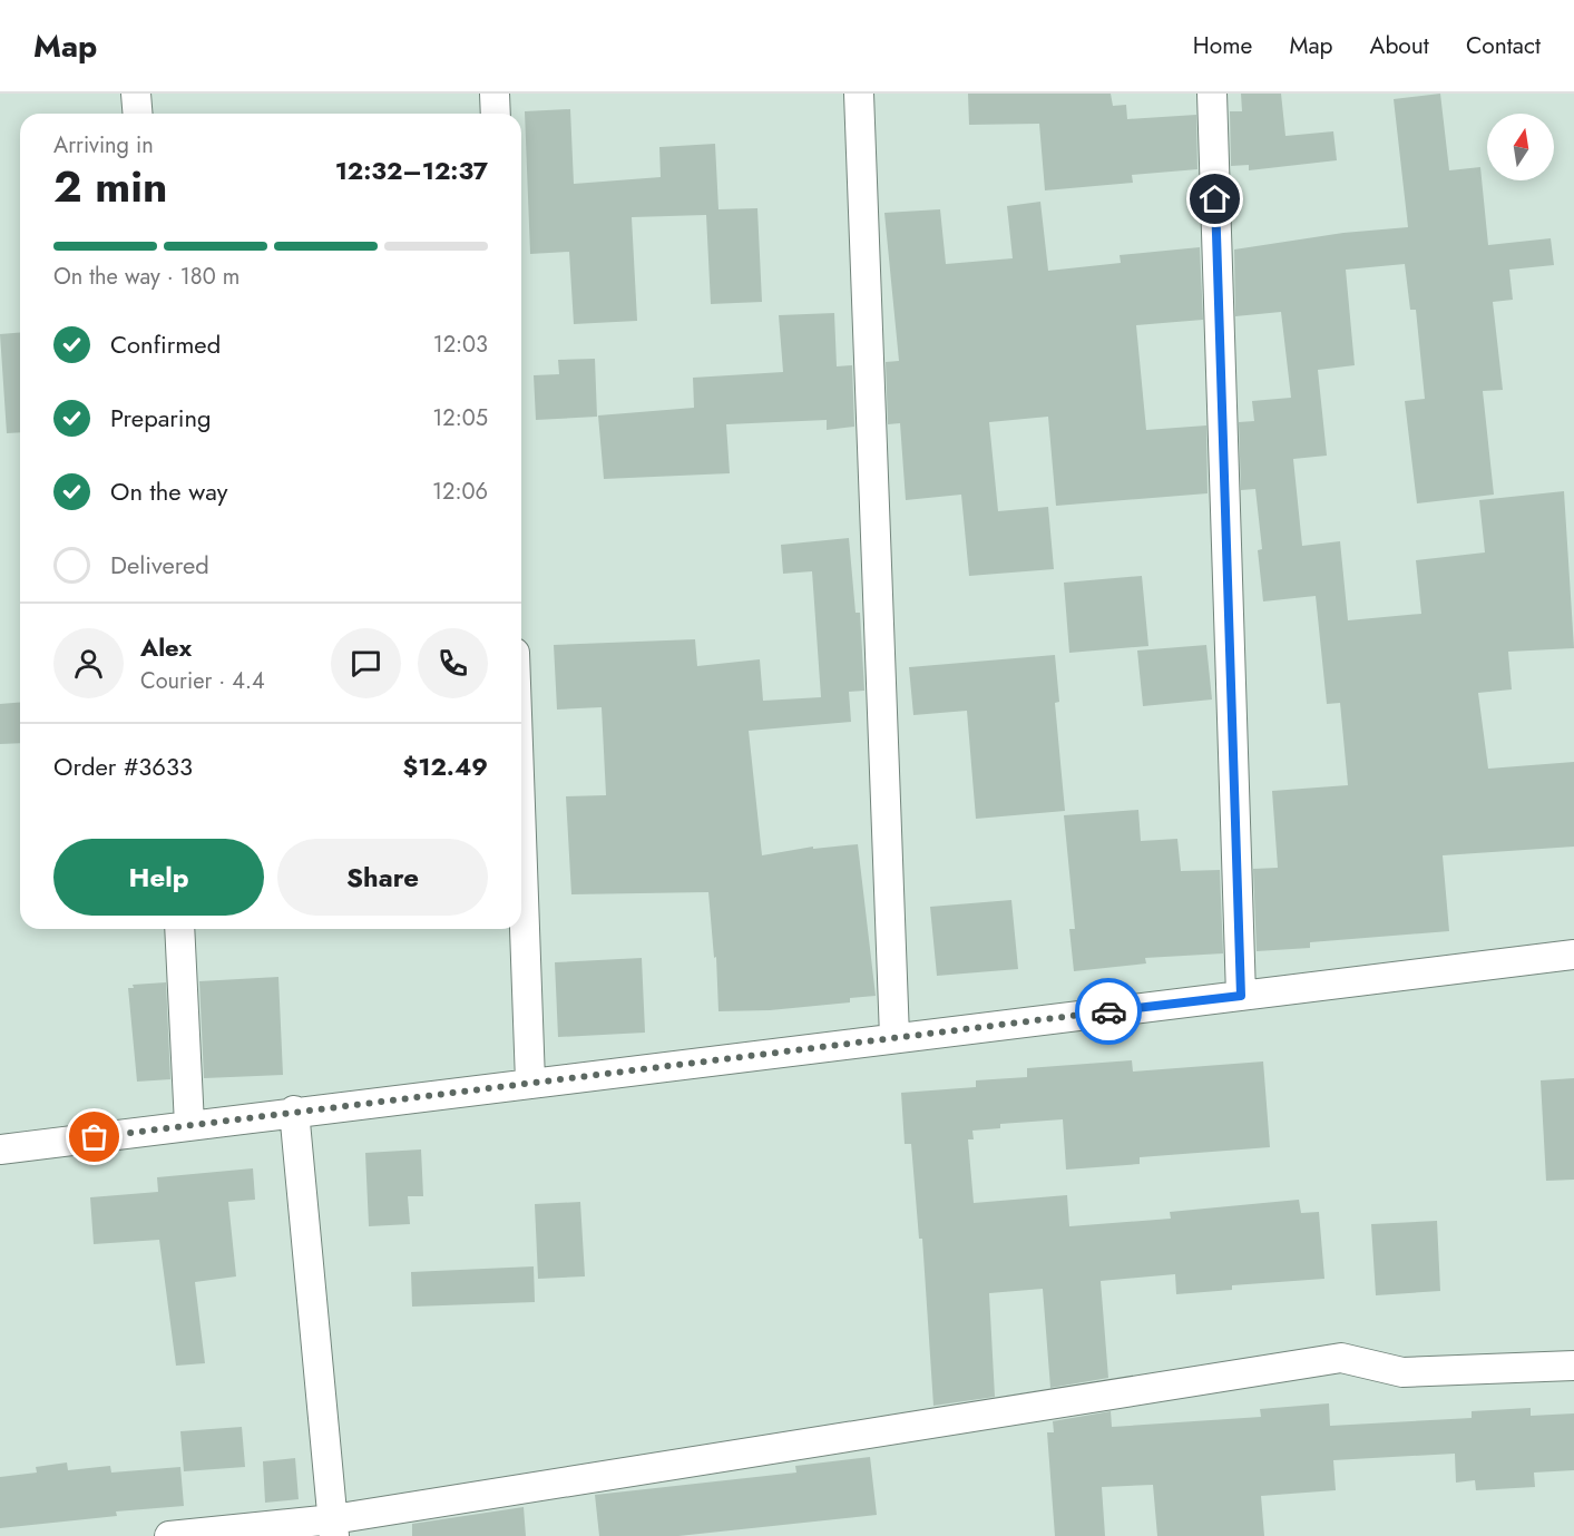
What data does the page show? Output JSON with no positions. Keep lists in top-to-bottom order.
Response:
{
  "north": "top",
  "page": {
    "header": "Map",
    "nav": [
      "Home",
      "Map",
      "About",
      "Contact"
    ],
    "heading": ["2 min", "Arriving in", "12:32–12:37"],
    "panel": [
      "Alex",
      "Courier · 4.4",
      "Order #3633",
      "$12.49"
    ],
    "bar": "On the way · 180 m",
    "list": [
      ["Confirmed", "12:03"],
      ["Preparing", "12:05"],
      ["On the way", "12:06"],
      "Delivered"
    ],
    "buttons": ["Help", "Share"]
  }
}
